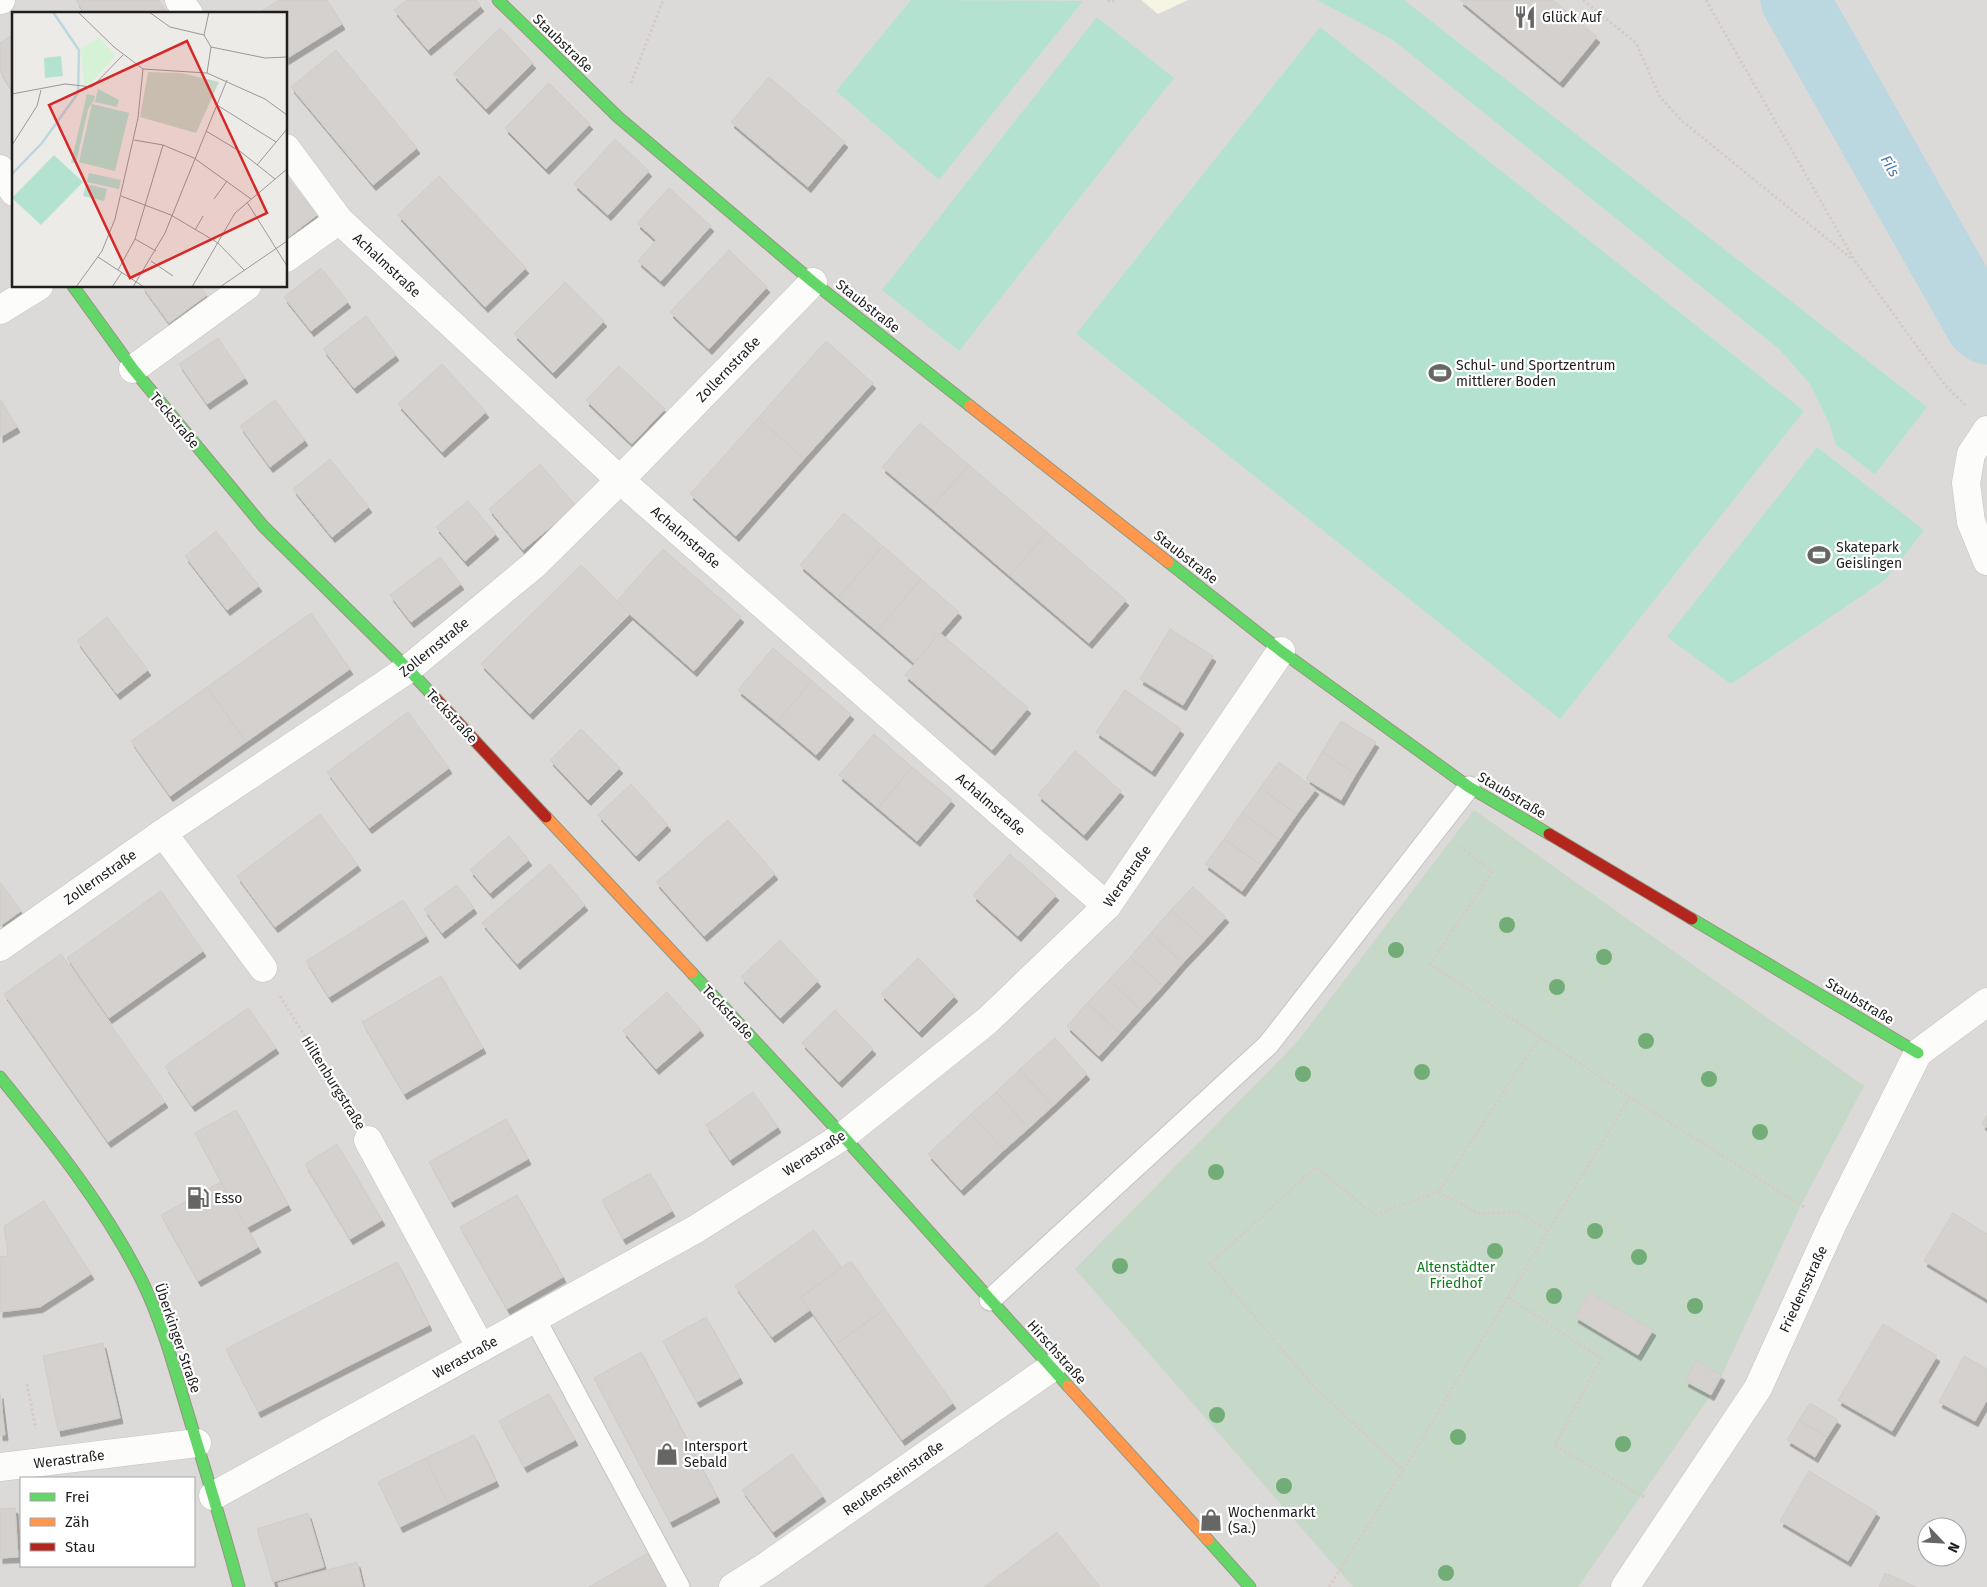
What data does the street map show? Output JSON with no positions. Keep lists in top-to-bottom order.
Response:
{
  "streets": {
    "street": [
      "Staubstraße",
      "Achalmstraße",
      "Zollernstraße",
      "Teckstraße",
      "Werastraße",
      "Hiltenburgstraße",
      "Friedensstraße",
      "Überkinger Straße",
      "Hirschstraße",
      "Reußensteinstraße"
    ]
  },
  "crossings": [
    ["Staubstraße", "Zollernstraße"],
    ["Staubstraße", "Werastraße"],
    ["Staubstraße", "Friedensstraße"],
    ["Achalmstraße", "Zollernstraße"],
    ["Achalmstraße", "Werastraße"],
    ["Zollernstraße", "Teckstraße"],
    ["Teckstraße", "Werastraße"],
    ["Teckstraße", "Hirschstraße"],
    ["Werastraße", "Hiltenburgstraße"],
    ["Werastraße", "Überkinger Straße"],
    ["Werastraße", "Hirschstraße"],
    ["Hirschstraße", "Reußensteinstraße"]
  ],
  "water": ["Fils"],
  "parks": ["Altenstädter Friedhof"],
  "places": {
    "restaurant": ["Glück Auf"],
    "sports": ["Schul- und Sportzentrum mittlerer Boden", "Skatepark Geislingen"],
    "fuel station": ["Esso"],
    "shop": ["Intersport Sebald", "Wochenmarkt (Sa.)"]
  },
  "legend": ["Frei", "Zäh", "Stau"],
  "north": "bottom right"
}
